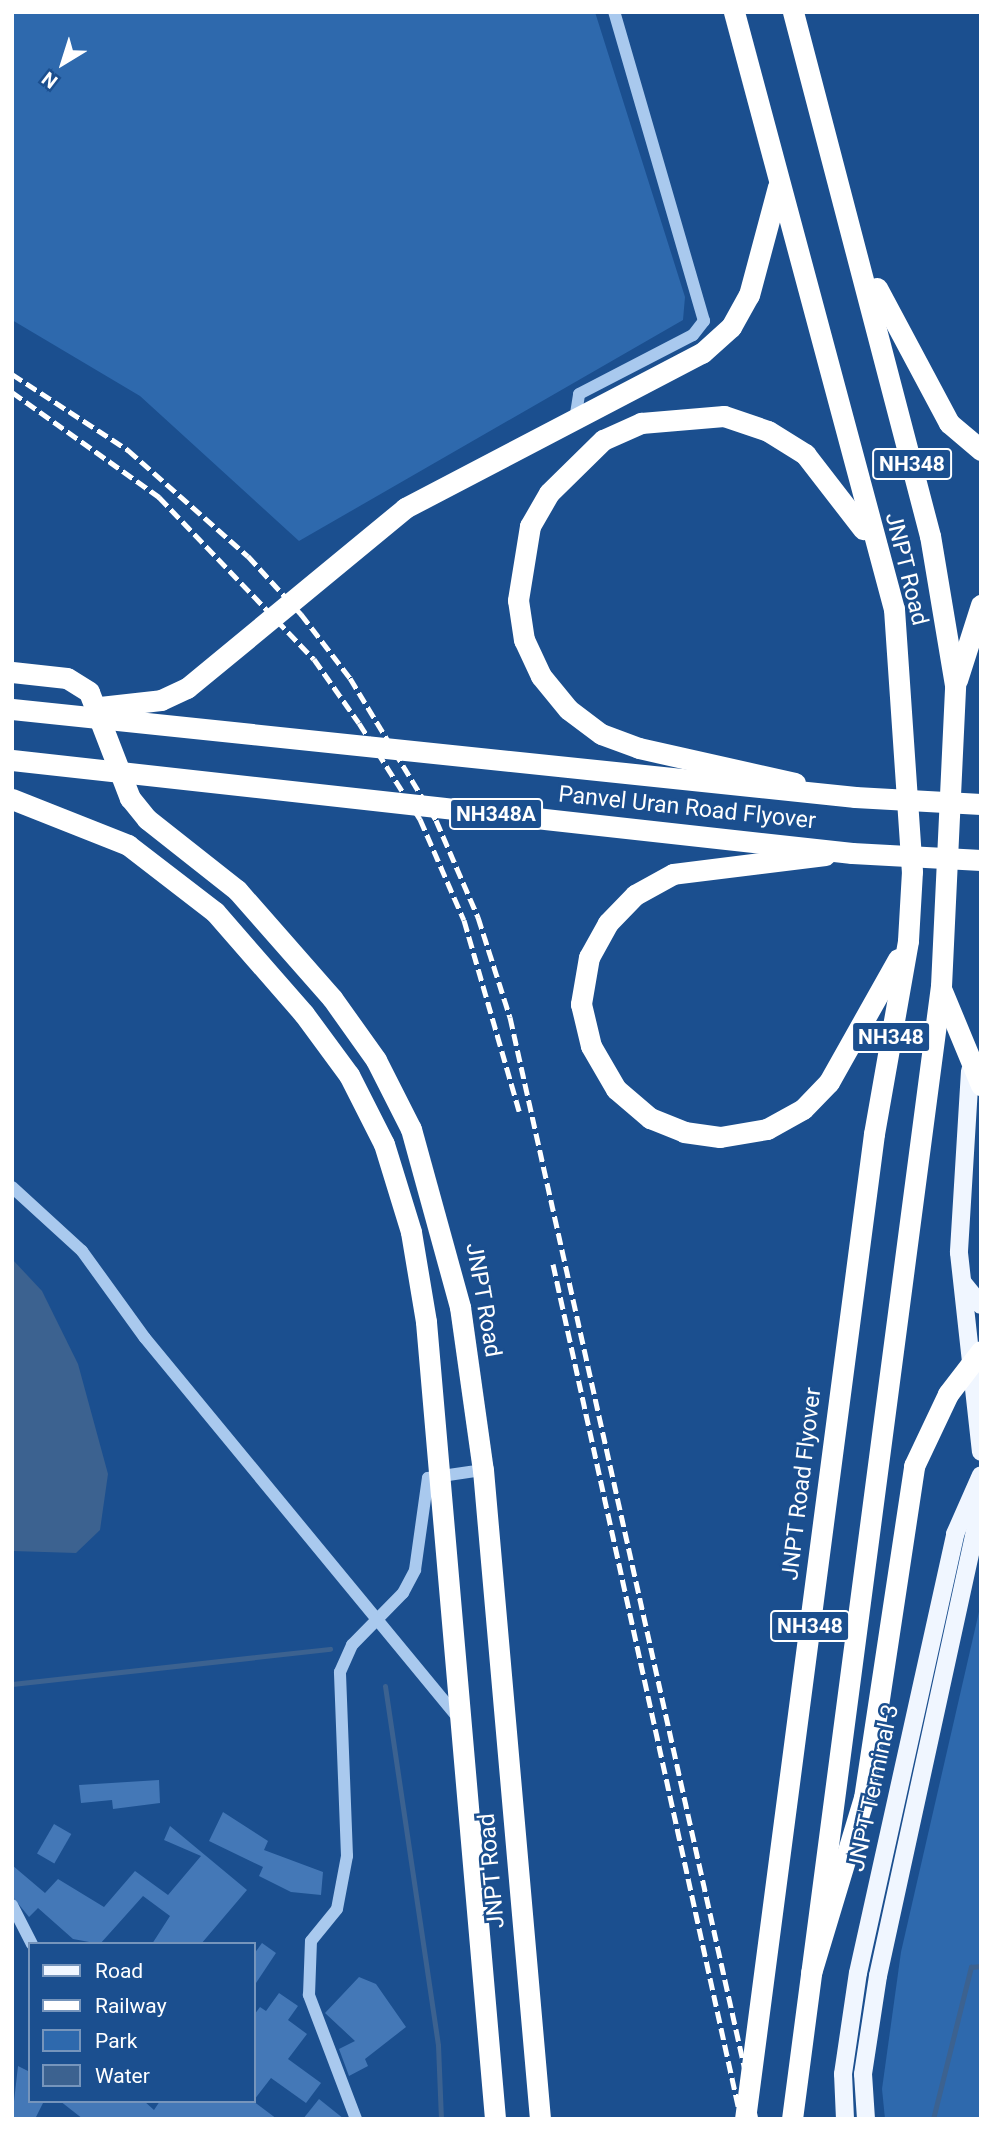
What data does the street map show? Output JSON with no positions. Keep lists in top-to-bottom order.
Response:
{
  "streets": {
    "highway": [
      "NH348",
      "JNPT Road",
      "Panvel Uran Road Flyover",
      "NH348A",
      "JNPT Road Flyover"
    ],
    "main road": ["JNPT Terminal 3"]
  },
  "crossings": [
    ["NH348", "JNPT Road"],
    ["JNPT Road", "JNPT Road Flyover"]
  ],
  "legend": [
    "Road",
    "Railway",
    "Park",
    "Water"
  ],
  "north": "bottom left"
}
